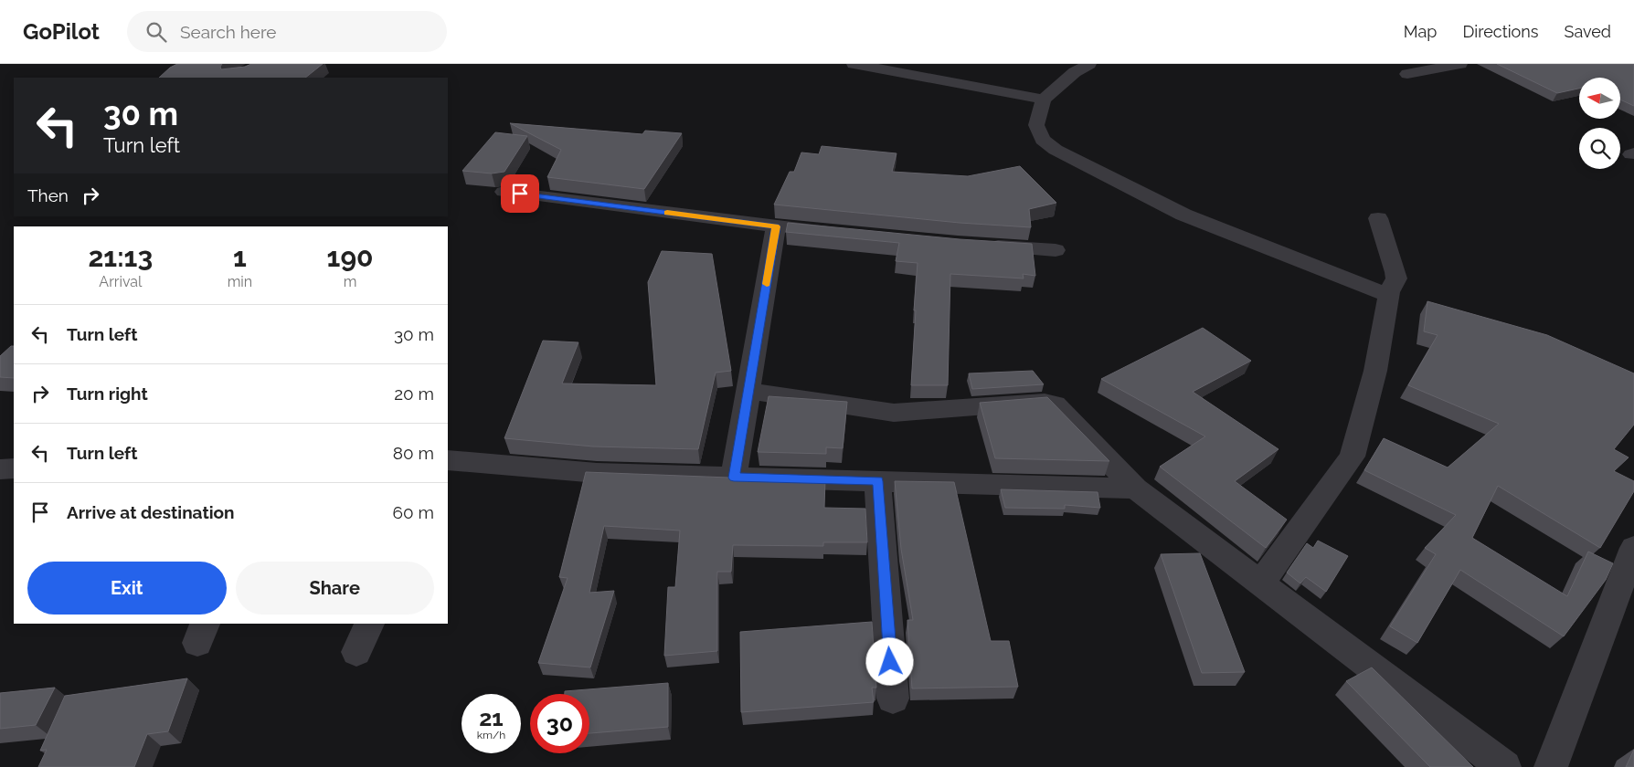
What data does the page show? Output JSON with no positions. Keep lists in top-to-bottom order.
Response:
{
  "north": "left",
  "page": {
    "header": "GoPilot",
    "search": "Search here",
    "nav": ["Map", "Directions", "Saved"],
    "turn": ["30 m", "Turn left"],
    "then": "Then",
    "eta": [
      "21:13",
      "Arrival",
      "1",
      "min",
      "190",
      "m"
    ],
    "list": [
      {
        "name": "Turn left",
        "value": "30 m"
      },
      {
        "name": "Turn right",
        "value": "20 m"
      },
      {
        "name": "Turn left",
        "value": "80 m"
      },
      {
        "name": "Arrive at destination",
        "value": "60 m"
      }
    ],
    "buttons": ["Exit", "Share"],
    "speed": "21 km/h",
    "limit": "30"
  }
}
